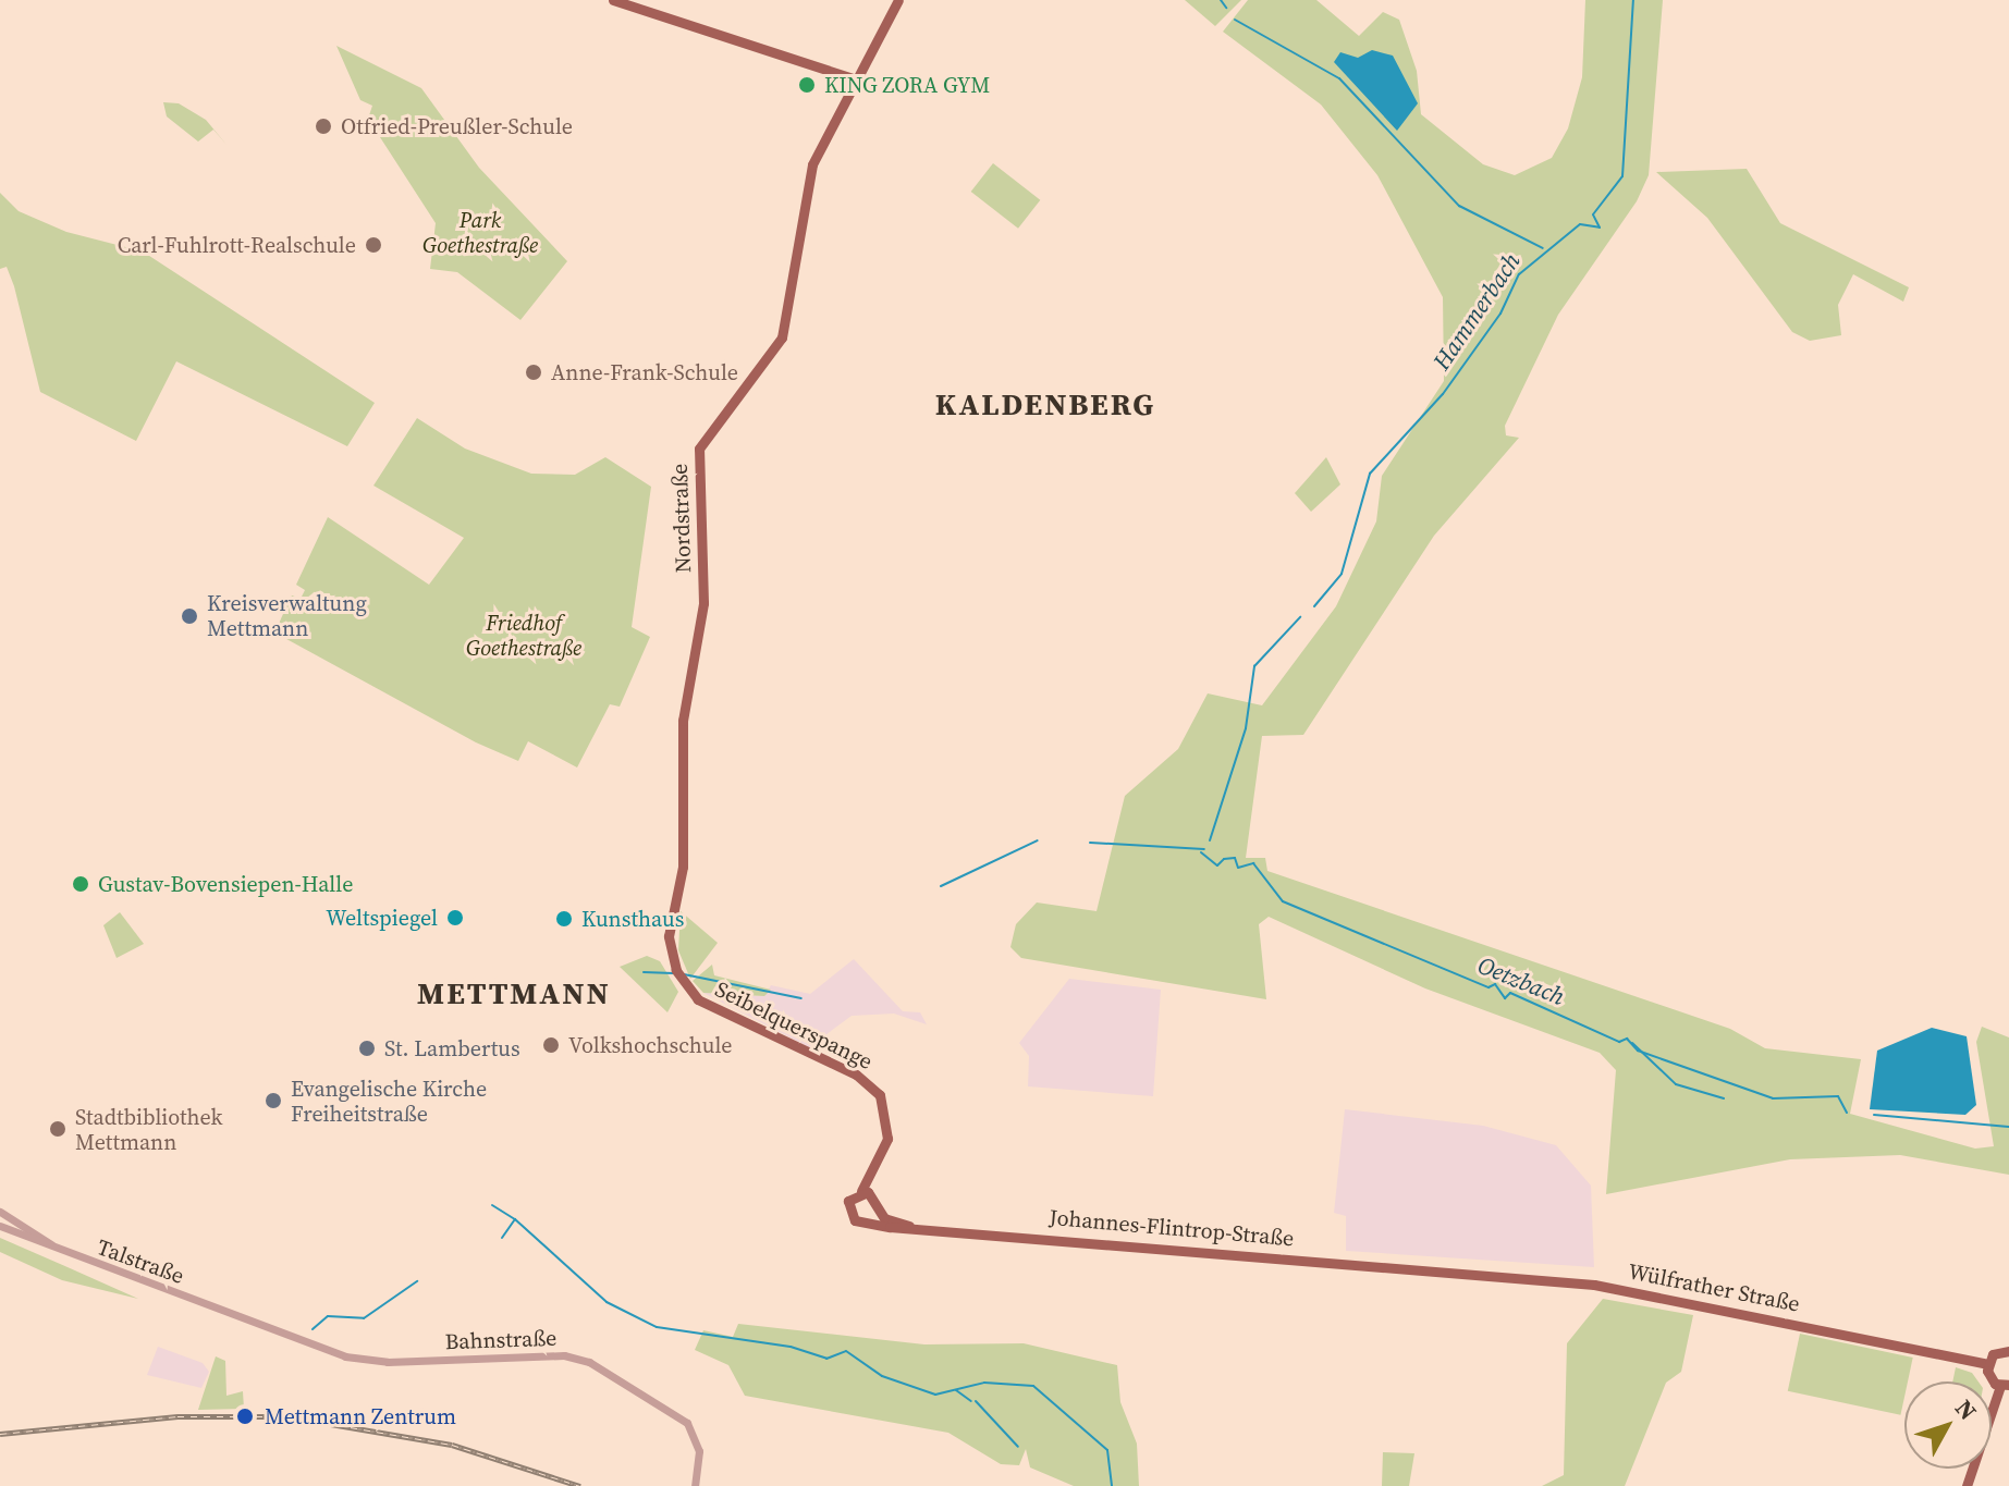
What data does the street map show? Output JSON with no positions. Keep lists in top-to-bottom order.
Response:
{
  "streets": {
    "main road": [
      "Nordstraße",
      "Seibelquerspange",
      "Johannes-Flintrop-Straße",
      "Wülfrather Straße"
    ],
    "street": ["Talstraße", "Bahnstraße"]
  },
  "crossings": [
    ["Nordstraße", "Seibelquerspange"],
    ["Johannes-Flintrop-Straße", "Wülfrather Straße"],
    ["Talstraße", "Bahnstraße"]
  ],
  "districts": ["KALDENBERG", "METTMANN"],
  "water": ["Hammerbach", "Oetzbach"],
  "parks": ["Park Goethestraße", "Friedhof Goethestraße"],
  "places": [
    "KING ZORA GYM",
    "Otfried-Preußler-Schule",
    "Carl-Fuhlrott-Realschule",
    "Anne-Frank-Schule",
    "Kreisverwaltung Mettmann",
    "Gustav-Bovensiepen-Halle",
    "Weltspiegel",
    "Kunsthaus",
    "Volkshochschule",
    "St. Lambertus",
    "Evangelische Kirche Freiheitstraße",
    "Stadtbibliothek Mettmann",
    "Mettmann Zentrum"
  ],
  "north": "top right"
}
